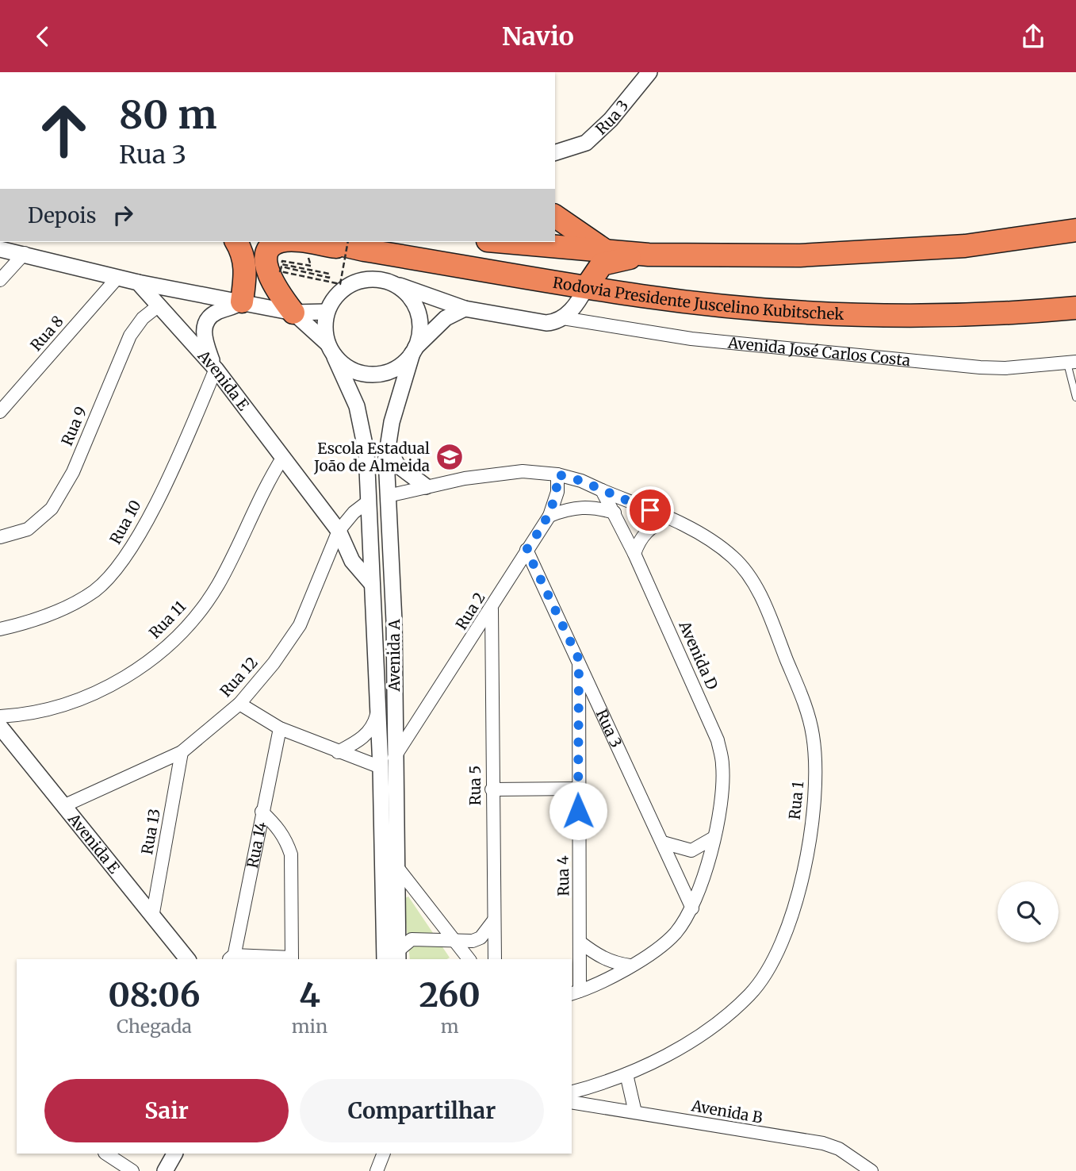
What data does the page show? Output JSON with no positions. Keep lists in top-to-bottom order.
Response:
{
  "streets": {
    "highway": ["Rodovia Presidente Juscelino Kubitschek"],
    "street": [
      "Rua 3",
      "Rua 8",
      "Avenida José Carlos Costa",
      "Avenida E",
      "Rua 9",
      "Rua 10",
      "Rua 2",
      "Rua 11",
      "Avenida A",
      "Avenida D",
      "Rua 12",
      "Rua 5",
      "Rua 1",
      "Rua 13",
      "Rua 14",
      "Rua 4",
      "Avenida B"
    ]
  },
  "crossings": [
    ["Rua 3", "Rua 2"],
    ["Rua 3", "Avenida D"],
    ["Rua 3", "Rua 4"],
    ["Avenida José Carlos Costa", "Avenida A"],
    ["Avenida E", "Rua 9"],
    ["Avenida E", "Rua 10"],
    ["Avenida E", "Rua 11"],
    ["Avenida E", "Avenida A"],
    ["Avenida E", "Rua 12"],
    ["Avenida E", "Rua 13"],
    ["Rua 2", "Avenida A"],
    ["Rua 2", "Rua 5"],
    ["Avenida A", "Rua 12"],
    ["Avenida D", "Rua 1"],
    ["Avenida D", "Rua 4"],
    ["Rua 12", "Rua 13"]
  ],
  "places": {
    "school or university": ["Escola Estadual João de Almeida"]
  },
  "page": {
    "header": "Navio",
    "turn": ["80 m", "Rua 3"],
    "then": "Depois",
    "eta": [
      "08:06",
      "Chegada",
      "4",
      "min",
      "260",
      "m"
    ],
    "buttons": ["Sair", "Compartilhar"]
  }
}
